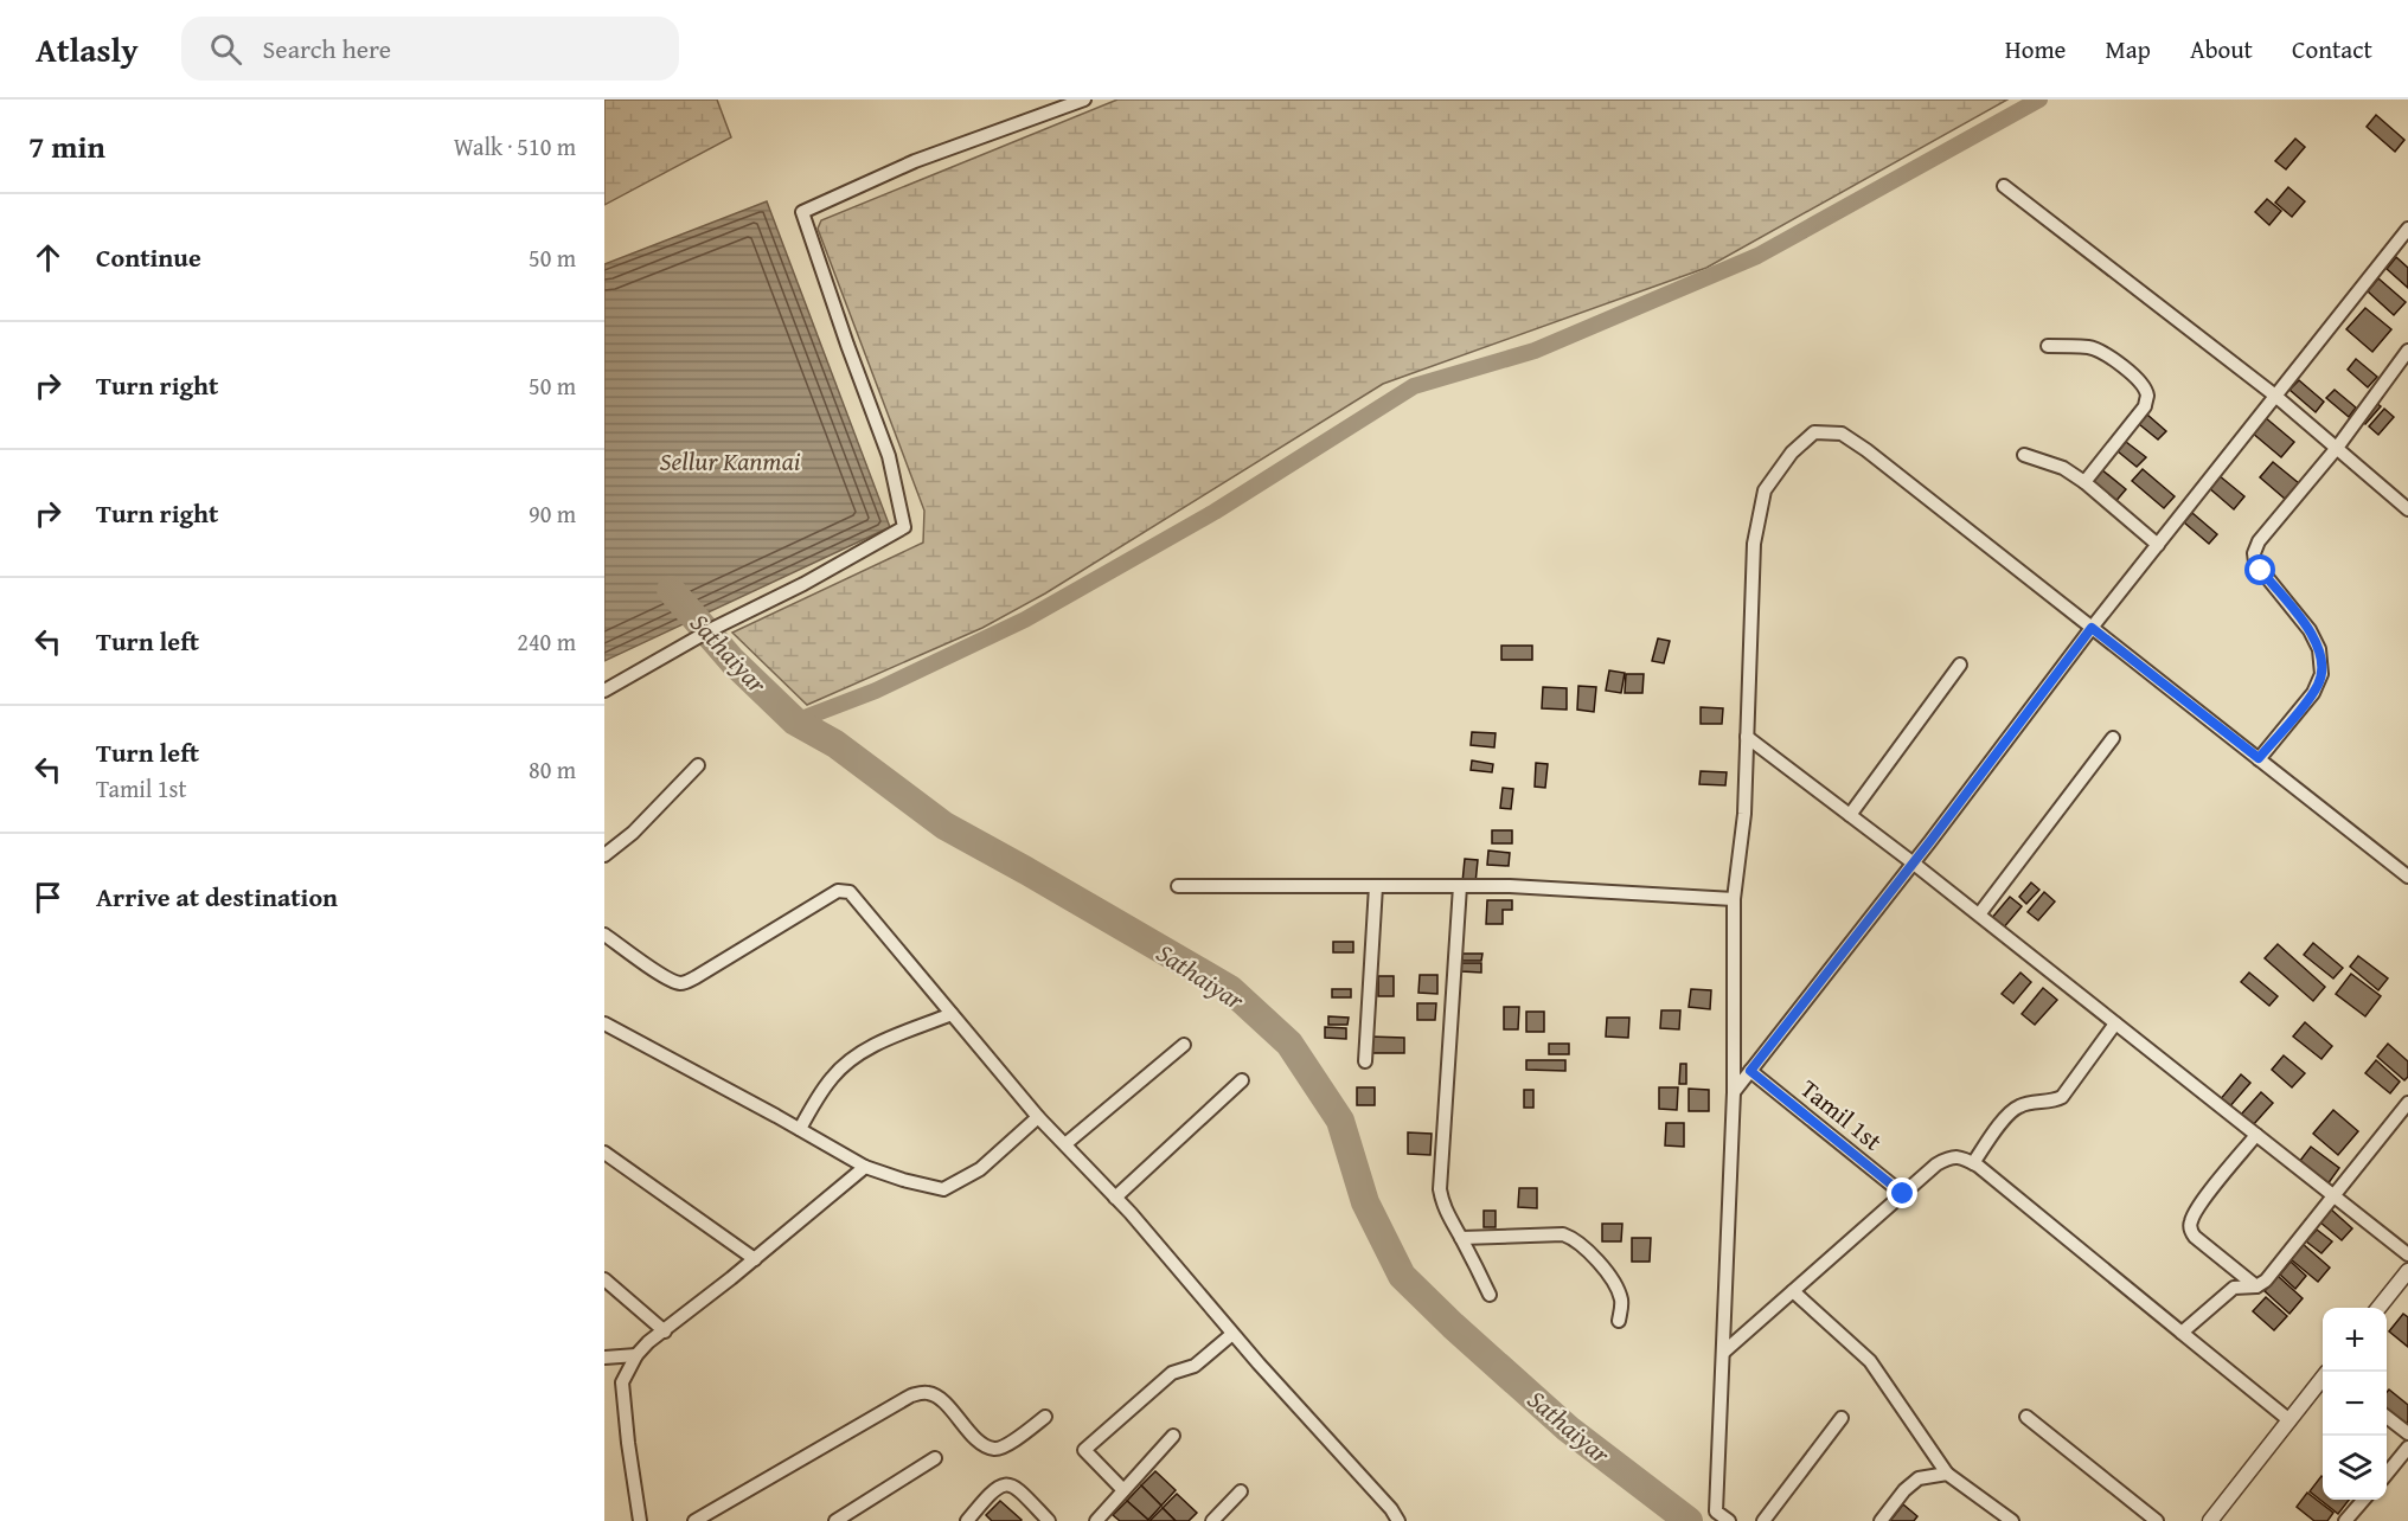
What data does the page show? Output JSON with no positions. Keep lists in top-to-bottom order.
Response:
{
  "streets": {
    "street": ["Tamil 1st"]
  },
  "water": ["Sellur Kanmai", "Sathaiyar"],
  "page": {
    "header": "Atlasly",
    "search": "Search here",
    "nav": [
      "Home",
      "Map",
      "About",
      "Contact"
    ],
    "heading": ["7 min", "Walk · 510 m"],
    "list": [
      ["Continue", "50 m"],
      ["Turn right", "50 m"],
      ["Turn right", "90 m"],
      ["Turn left", "240 m"],
      ["Turn left", "Tamil 1st", "80 m"],
      "Arrive at destination"
    ],
    "map_buttons": ["+", "−"]
  }
}
